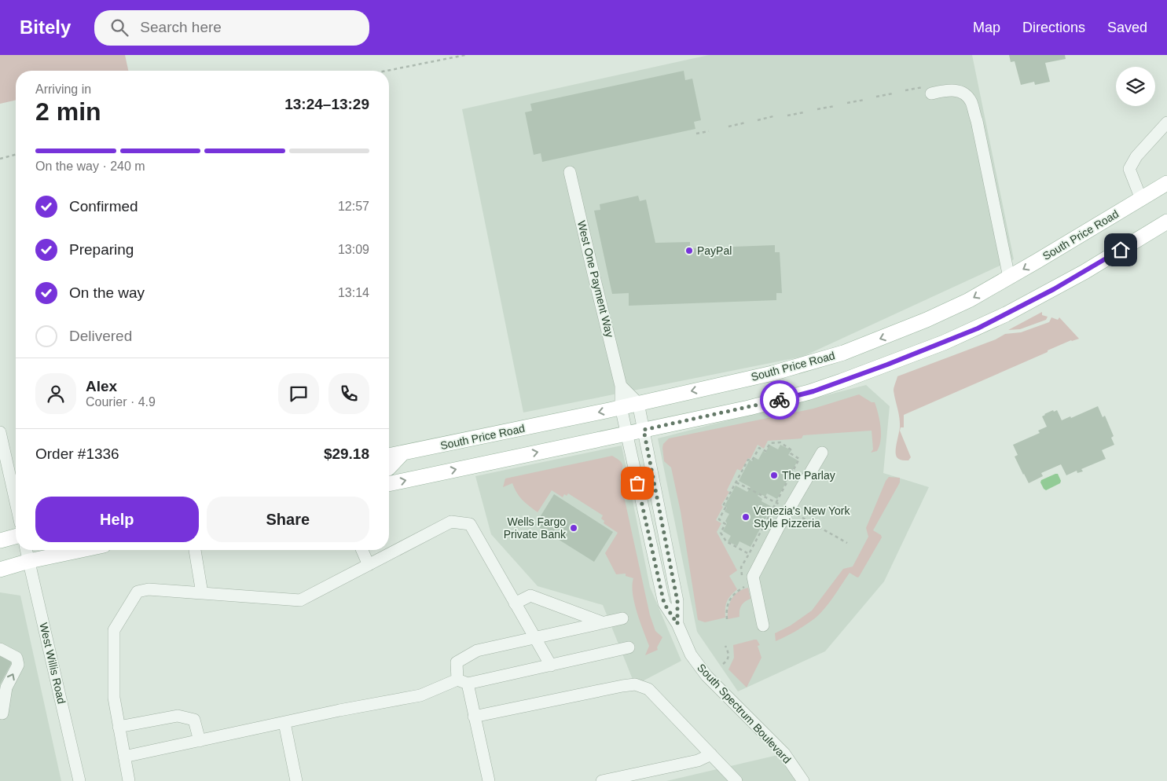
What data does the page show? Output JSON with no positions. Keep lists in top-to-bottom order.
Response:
{
  "streets": {
    "main road": ["South Price Road"],
    "street": ["West One Payment Way", "West Willis Road", "South Spectrum Boulevard"]
  },
  "crossings": [
    ["South Price Road", "West One Payment Way"],
    ["South Price Road", "South Spectrum Boulevard"],
    ["West One Payment Way", "South Spectrum Boulevard"]
  ],
  "places": [
    "PayPal",
    "The Parlay",
    "Venezia's New York Style Pizzeria",
    "Wells Fargo Private Bank"
  ],
  "page": {
    "header": "Bitely",
    "search": "Search here",
    "nav": ["Map", "Directions", "Saved"],
    "heading": ["2 min", "Arriving in", "13:24–13:29"],
    "panel": [
      "Alex",
      "Courier · 4.9",
      "Order #1336",
      "$29.18"
    ],
    "bar": "On the way · 240 m",
    "list": [
      ["Confirmed", "12:57"],
      ["Preparing", "13:09"],
      ["On the way", "13:14"],
      "Delivered"
    ],
    "buttons": ["Help", "Share"]
  }
}
